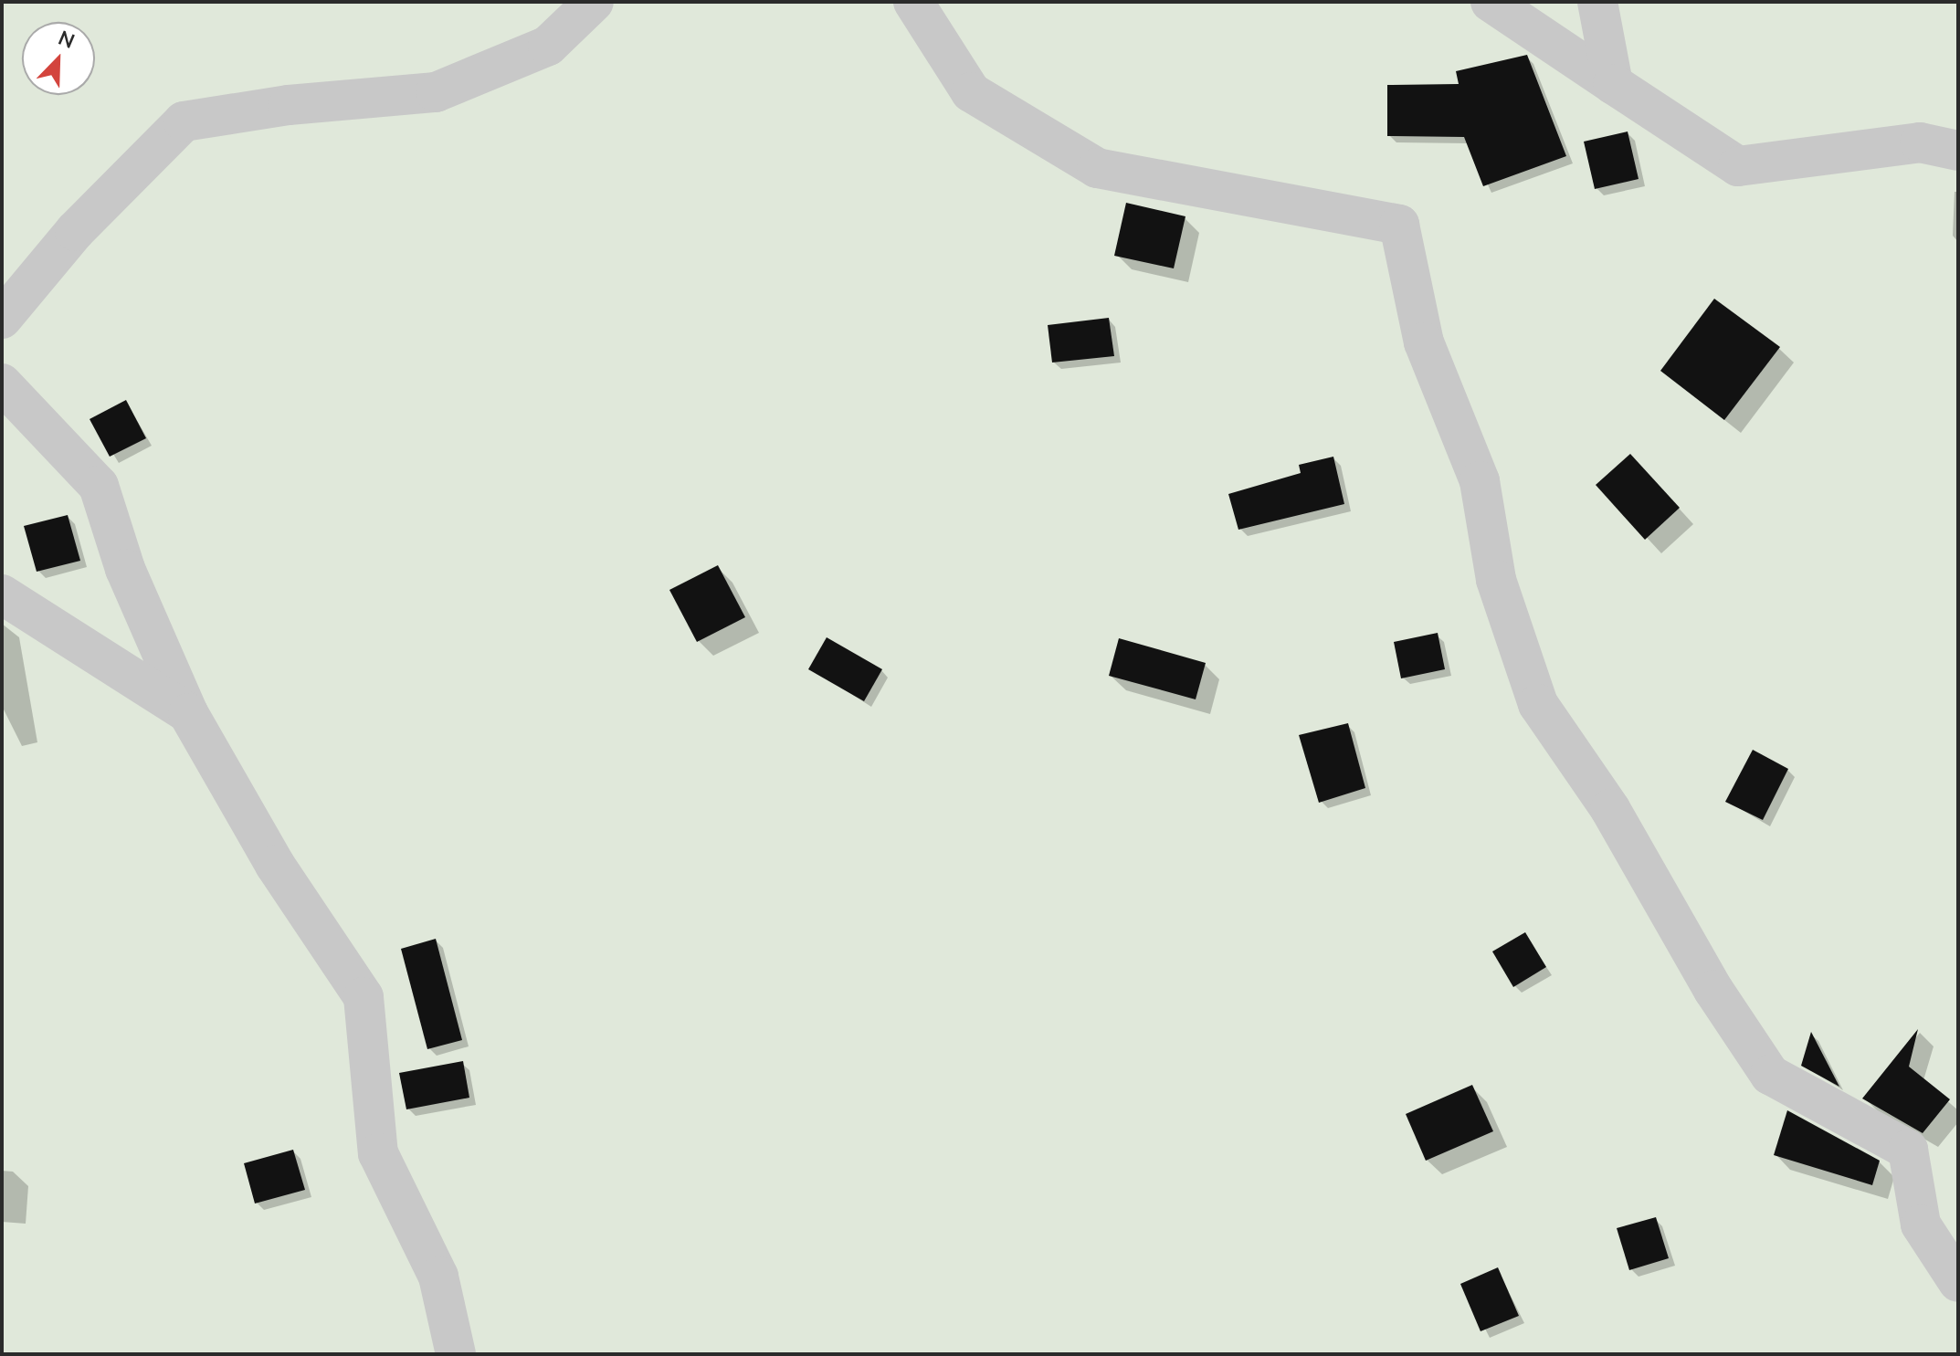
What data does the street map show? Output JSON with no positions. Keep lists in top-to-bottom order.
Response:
{
  "north": "top right"
}
